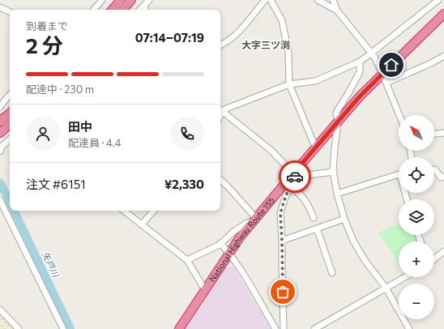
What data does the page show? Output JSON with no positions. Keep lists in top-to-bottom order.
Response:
{
  "streets": {
    "highway": ["National Highway Route 155"]
  },
  "districts": ["大字三ツ渕"],
  "water": ["矢戸川"],
  "north": "top left",
  "page": {
    "heading": ["2 分", "到着まで", "07:14–07:19"],
    "panel": [
      "田中",
      "配達員 · 4.4",
      "注文 #6151",
      "¥2,330"
    ],
    "bar": "配達中 · 230 m",
    "map_buttons": ["+", "−"]
  }
}
